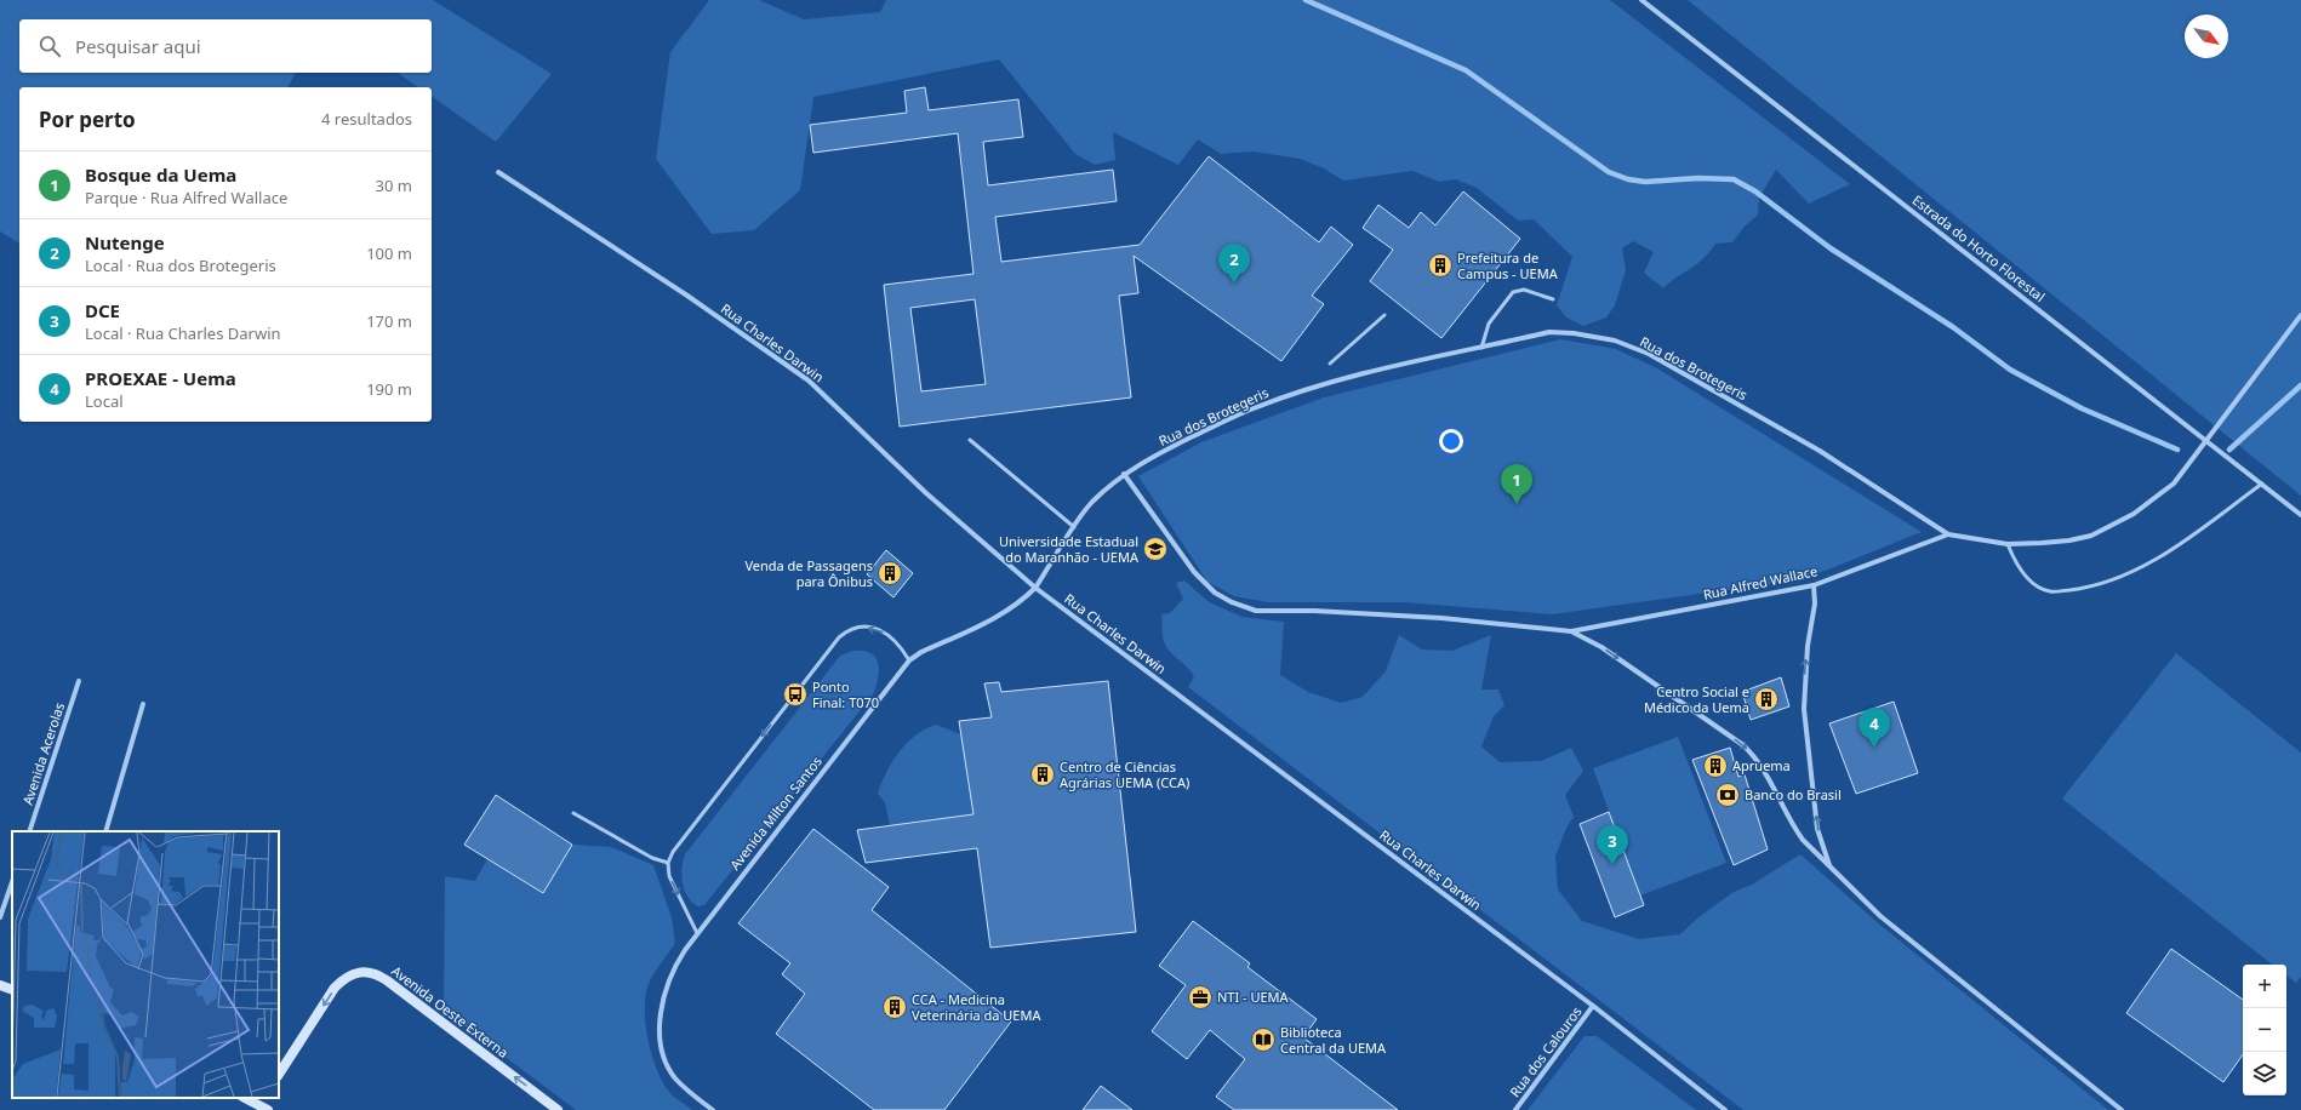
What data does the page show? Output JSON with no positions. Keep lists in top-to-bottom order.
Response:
{
  "streets": {
    "street": [
      "Estrada do Horto Florestal",
      "Rua Charles Darwin",
      "Rua dos Brotegeris",
      "Rua Alfred Wallace",
      "Avenida Acerolas",
      "Avenida Milton Santos",
      "Avenida Oeste Externa",
      "Rua dos Calouros"
    ]
  },
  "crossings": [
    ["Estrada do Horto Florestal", "Rua dos Brotegeris"],
    ["Rua Charles Darwin", "Rua dos Brotegeris"],
    ["Rua Charles Darwin", "Avenida Milton Santos"],
    ["Rua Charles Darwin", "Rua dos Calouros"],
    ["Rua dos Brotegeris", "Rua Alfred Wallace"],
    ["Rua dos Brotegeris", "Avenida Milton Santos"]
  ],
  "places": {
    "building": [
      "Prefeitura de Campus - UEMA",
      "Venda de Passagens para Ônibus",
      "Centro Social e Médico da Uema",
      "Apruema",
      "Centro de Ciências Agrárias UEMA (CCA)",
      "CCA - Medicina Veterinária da UEMA"
    ],
    "school or university": ["Universidade Estadual do Maranhão - UEMA"],
    "bus stop": ["Ponto Final: T070"],
    "bank": ["Banco do Brasil"],
    "office": ["NTI - UEMA"],
    "library": ["Biblioteca Central da UEMA"]
  },
  "north": "bottom right",
  "page": {
    "search": "Pesquisar aqui",
    "heading": ["Por perto", "4 resultados"],
    "list": [
      {
        "mark": "1",
        "name": "Bosque da Uema",
        "note": "Parque · Rua Alfred Wallace",
        "value": "30 m"
      },
      {
        "mark": "2",
        "name": "Nutenge",
        "note": "Local · Rua dos Brotegeris",
        "value": "100 m"
      },
      {
        "mark": "3",
        "name": "DCE",
        "note": "Local · Rua Charles Darwin",
        "value": "170 m"
      },
      {
        "mark": "4",
        "name": "PROEXAE - Uema",
        "note": "Local",
        "value": "190 m"
      }
    ],
    "pins": [
      "2",
      "1",
      "4",
      "3"
    ],
    "map_buttons": ["+", "−"]
  }
}
